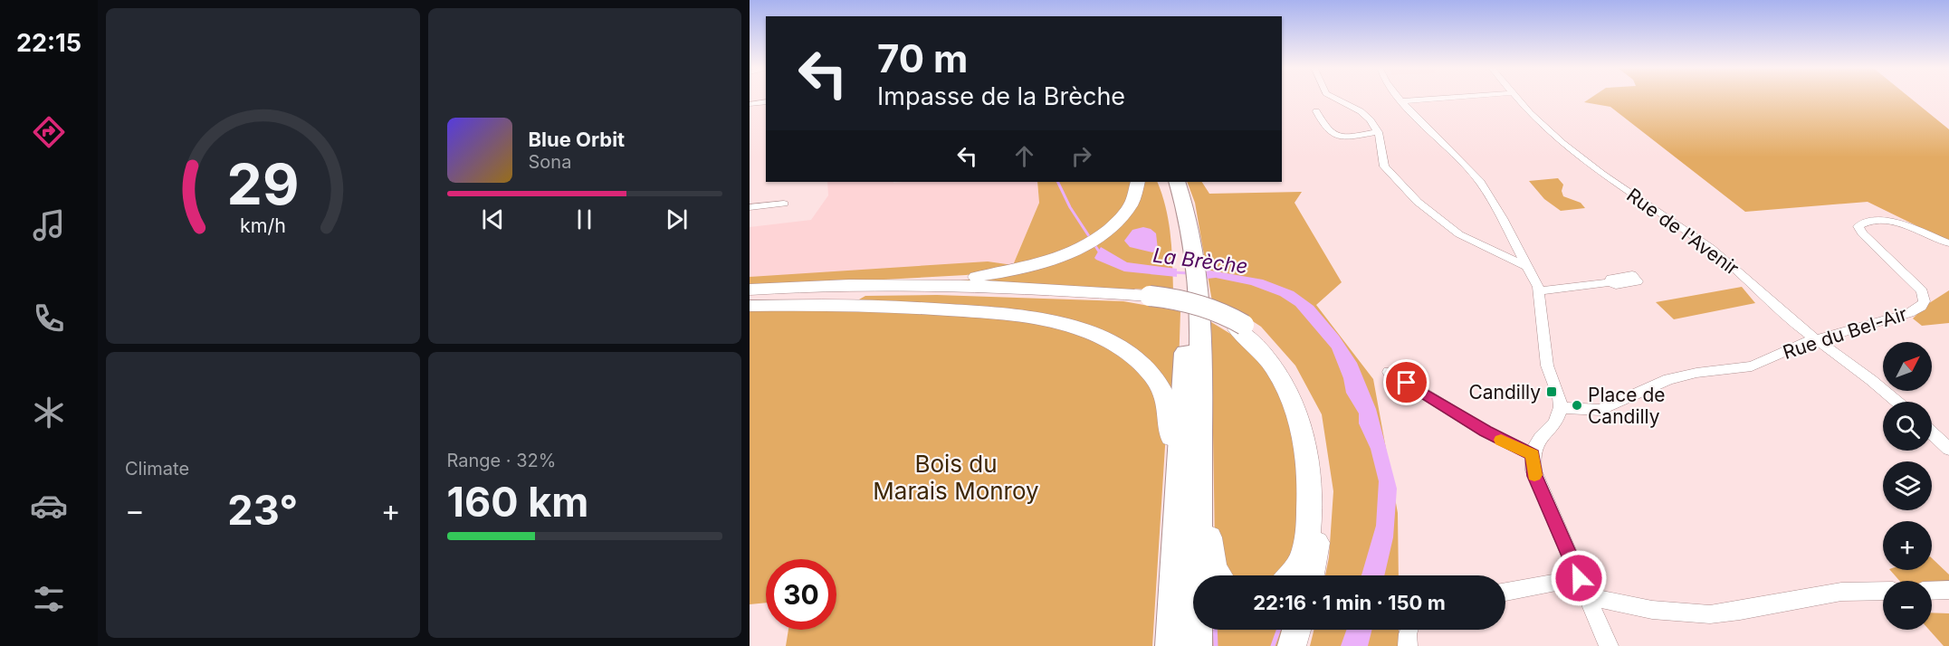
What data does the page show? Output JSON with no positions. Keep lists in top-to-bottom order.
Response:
{
  "streets": {
    "street": ["Rue de l'Avenir", "Rue du Bel-Air"]
  },
  "crossings": [
    ["Rue de l'Avenir", "Rue du Bel-Air"]
  ],
  "water": ["La Brèche"],
  "parks": ["Bois du Marais Monroy"],
  "places": {
    "transit": ["Candilly"],
    "other": ["Place de Candilly"]
  },
  "north": "top right",
  "page": {
    "tabs": "22:15",
    "turn": ["70 m", "Impasse de la Brèche"],
    "song": ["Blue Orbit", "Sona"],
    "map_buttons": ["+", "−"],
    "tile": [
      "Climate",
      ["Range · 32%", "160 km"]
    ],
    "heat": ["−", "23°", "+"],
    "limit": "30",
    "trip": "22:16 · 1 min · 150 m",
    "gauge": ["29", "km/h"]
  }
}
